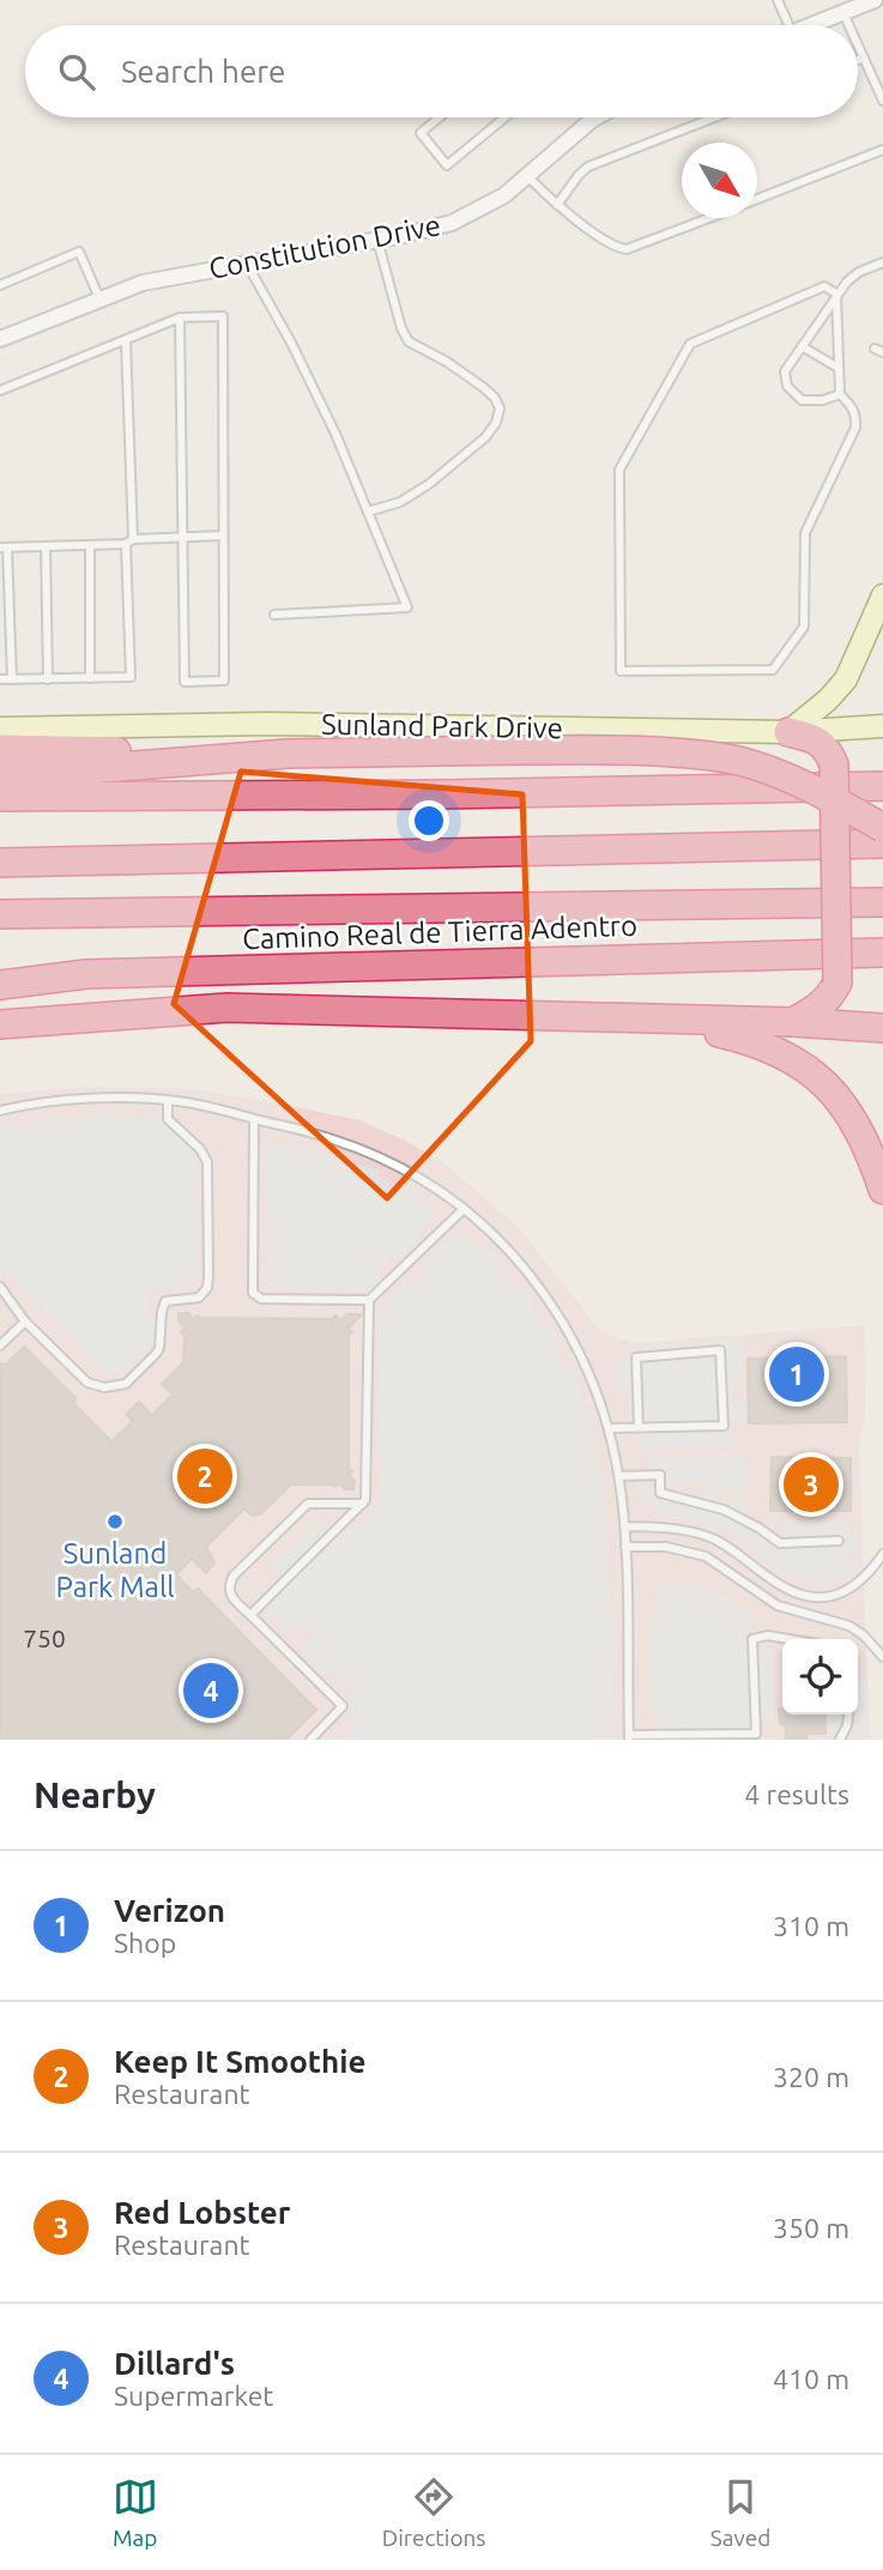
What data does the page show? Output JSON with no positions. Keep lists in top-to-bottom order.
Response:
{
  "streets": {
    "highway": ["Camino Real de Tierra Adentro"],
    "main road": ["Sunland Park Drive"],
    "street": ["Constitution Drive"]
  },
  "places": ["Sunland Park Mall"],
  "house_numbers": ["750"],
  "north": "bottom right",
  "page": {
    "search": "Search here",
    "pins": [
      "1",
      "2",
      "3",
      "4"
    ],
    "heading": ["Nearby", "4 results"],
    "list": [
      {
        "mark": "1",
        "name": "Verizon",
        "note": "Shop",
        "value": "310 m"
      },
      {
        "mark": "2",
        "name": "Keep It Smoothie",
        "note": "Restaurant",
        "value": "320 m"
      },
      {
        "mark": "3",
        "name": "Red Lobster",
        "note": "Restaurant",
        "value": "350 m"
      },
      {
        "mark": "4",
        "name": "Dillard's",
        "note": "Supermarket",
        "value": "410 m"
      }
    ],
    "nav": ["Map", "Directions", "Saved"]
  }
}
